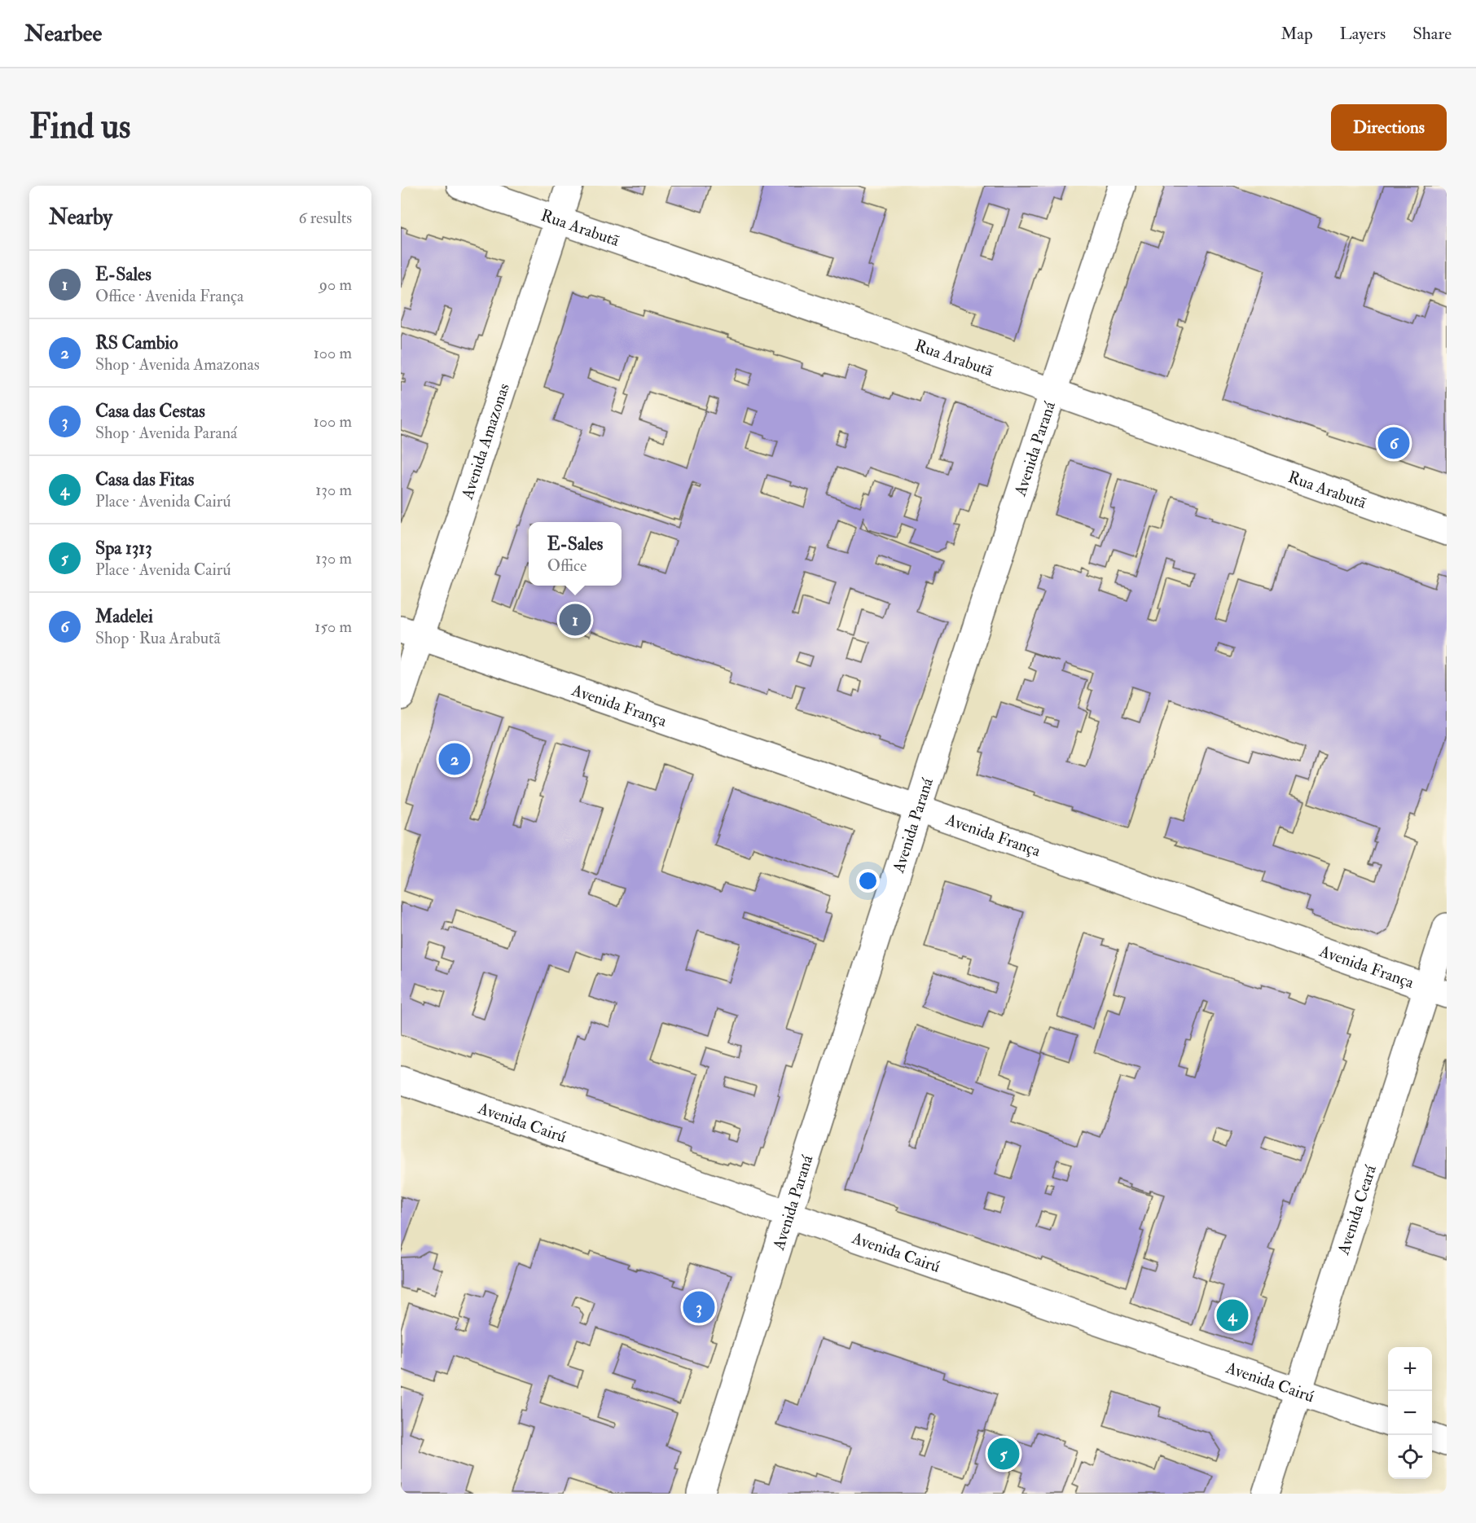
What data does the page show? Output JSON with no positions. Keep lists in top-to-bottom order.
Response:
{
  "streets": {
    "street": [
      "Rua Arabutã",
      "Avenida Amazonas",
      "Avenida Paraná",
      "Avenida França",
      "Avenida Cairú",
      "Avenida Ceará"
    ]
  },
  "crossings": [
    ["Rua Arabutã", "Avenida Amazonas"],
    ["Rua Arabutã", "Avenida Paraná"],
    ["Avenida Amazonas", "Avenida França"],
    ["Avenida Paraná", "Avenida França"],
    ["Avenida Paraná", "Avenida Cairú"],
    ["Avenida França", "Avenida Ceará"],
    ["Avenida Cairú", "Avenida Ceará"]
  ],
  "page": {
    "header": "Nearbee",
    "nav": ["Map", "Layers", "Share"],
    "buttons": "Directions",
    "title": "Find us",
    "heading": ["Nearby", "6 results"],
    "list": [
      {
        "mark": "1",
        "name": "E-Sales",
        "note": "Office · Avenida França",
        "value": "90 m"
      },
      {
        "mark": "2",
        "name": "RS Cambio",
        "note": "Shop · Avenida Amazonas",
        "value": "100 m"
      },
      {
        "mark": "3",
        "name": "Casa das Cestas",
        "note": "Shop · Avenida Paraná",
        "value": "100 m"
      },
      {
        "mark": "4",
        "name": "Casa das Fitas",
        "note": "Place · Avenida Cairú",
        "value": "130 m"
      },
      {
        "mark": "5",
        "name": "Spa 1313",
        "note": "Place · Avenida Cairú",
        "value": "130 m"
      },
      {
        "mark": "6",
        "name": "Madelei",
        "note": "Shop · Rua Arabutã",
        "value": "150 m"
      }
    ],
    "pins": [
      "6",
      "1",
      "2",
      "3",
      "4",
      "5"
    ],
    "popup": ["E-Sales", "Office"],
    "map_buttons": ["+", "−"]
  }
}
